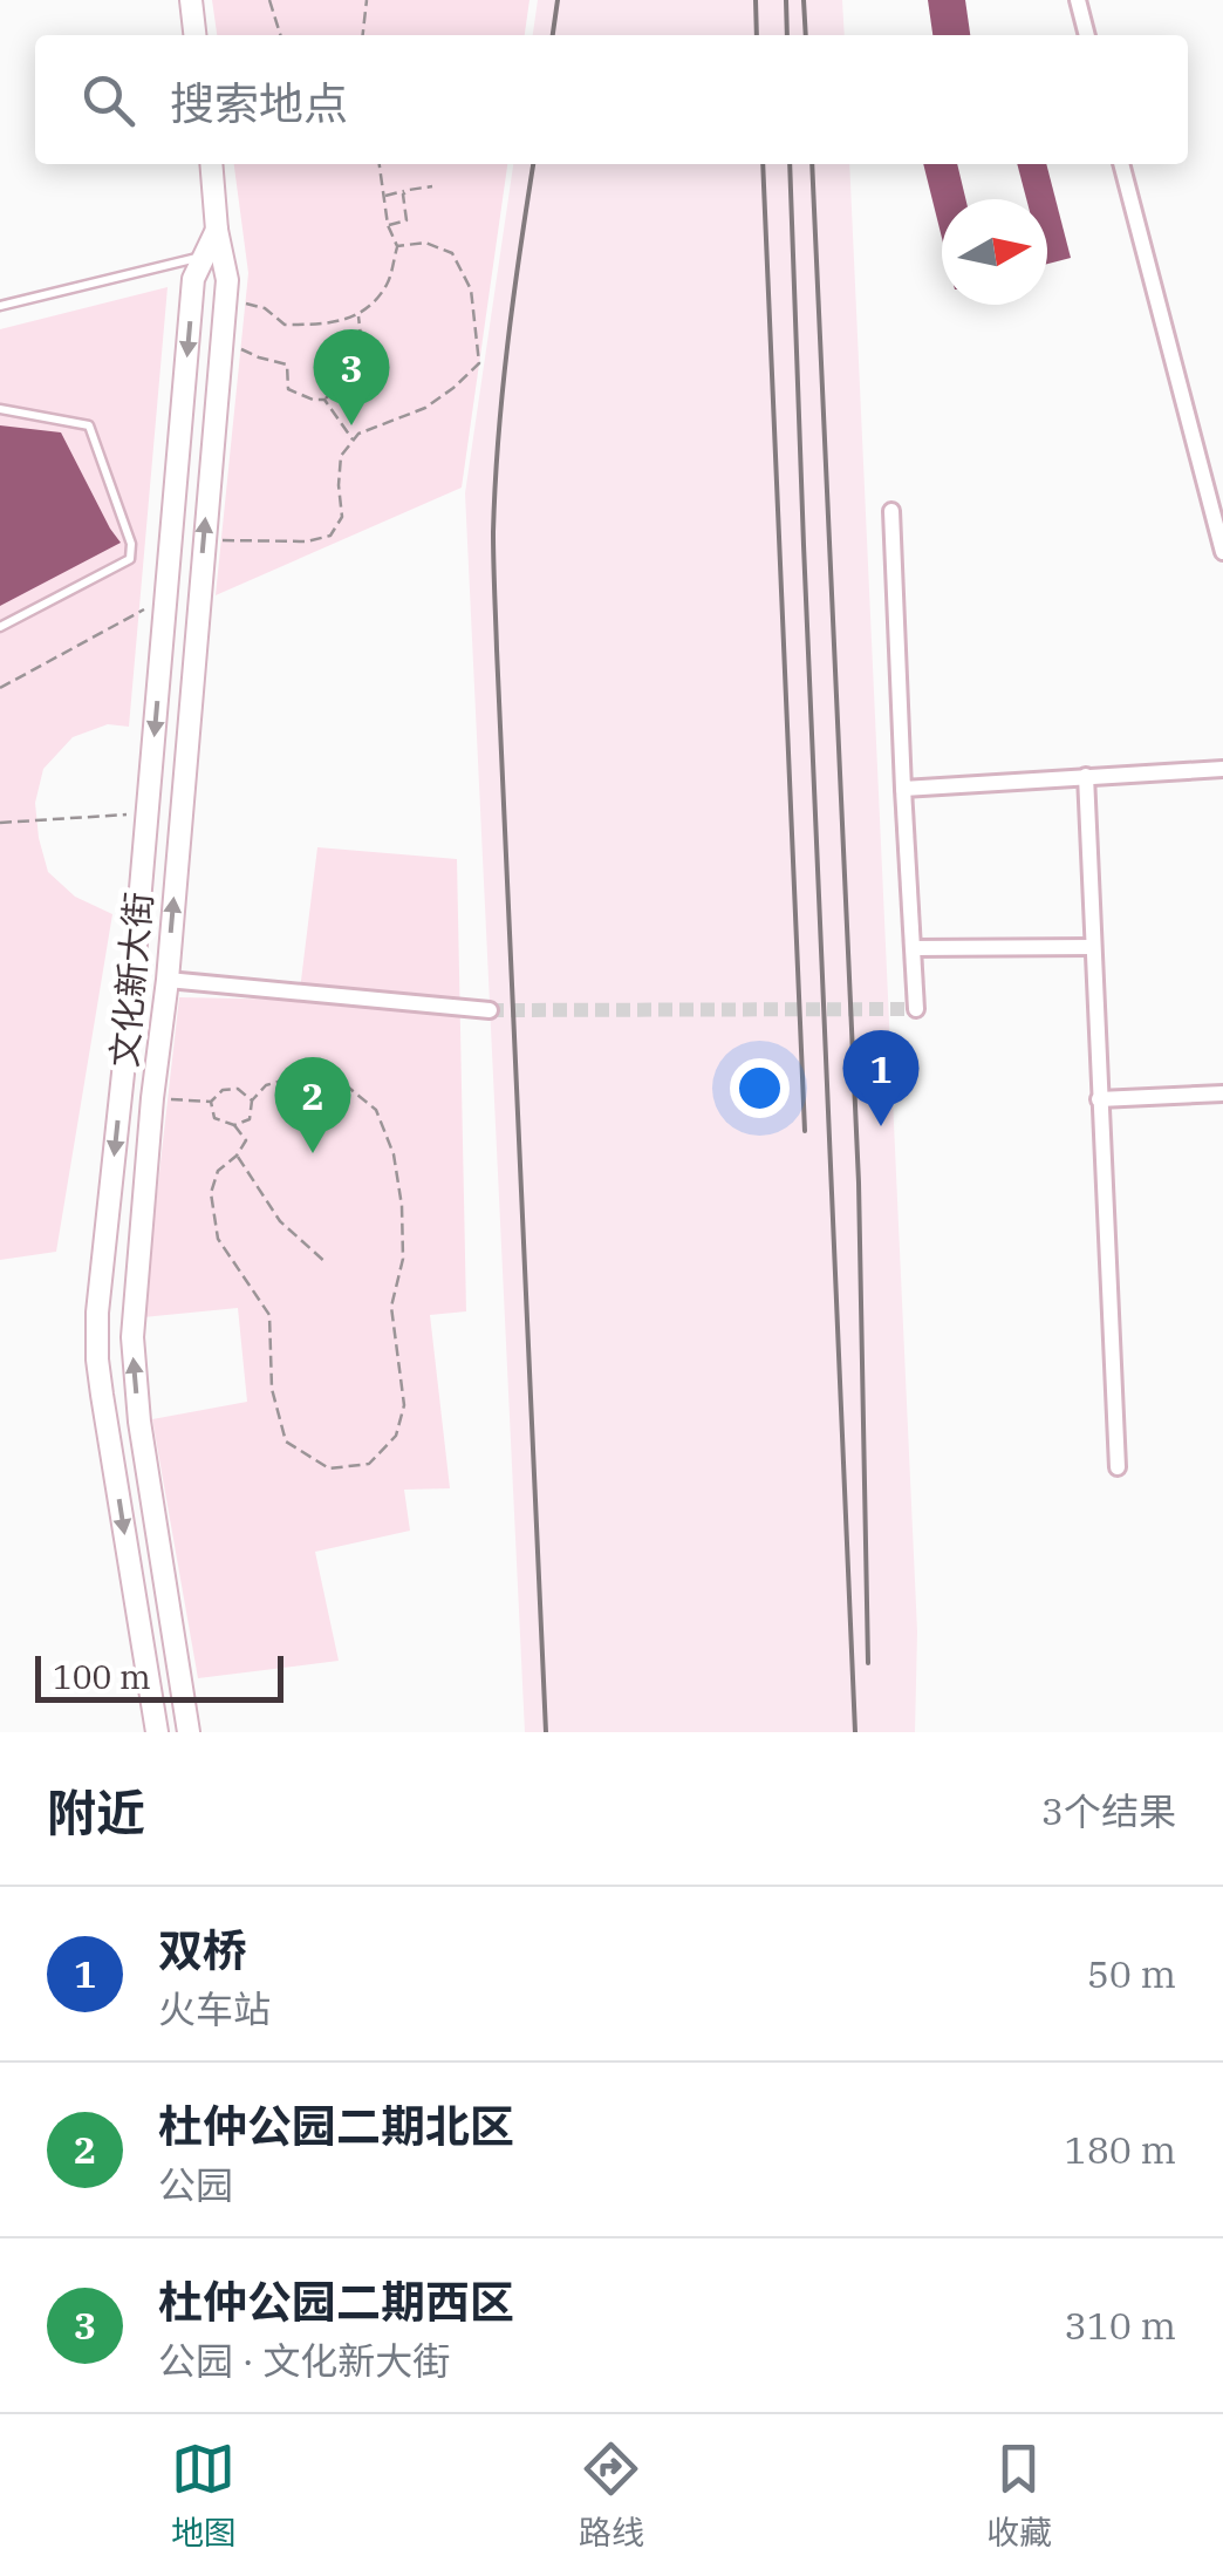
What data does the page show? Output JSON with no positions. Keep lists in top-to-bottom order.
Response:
{
  "streets": {
    "street": ["文化新大街"]
  },
  "scale_bar": "100 m",
  "north": "right",
  "page": {
    "search": "搜索地点",
    "pins": ["3", "1", "2"],
    "scale": "100 m",
    "heading": ["附近", "3个结果"],
    "list": [
      {
        "mark": "1",
        "name": "双桥",
        "note": "火车站",
        "value": "50 m"
      },
      {
        "mark": "2",
        "name": "杜仲公园二期北区",
        "note": "公园",
        "value": "180 m"
      },
      {
        "mark": "3",
        "name": "杜仲公园二期西区",
        "note": "公园 · 文化新大街",
        "value": "310 m"
      }
    ],
    "nav": ["地图", "路线", "收藏"]
  }
}
